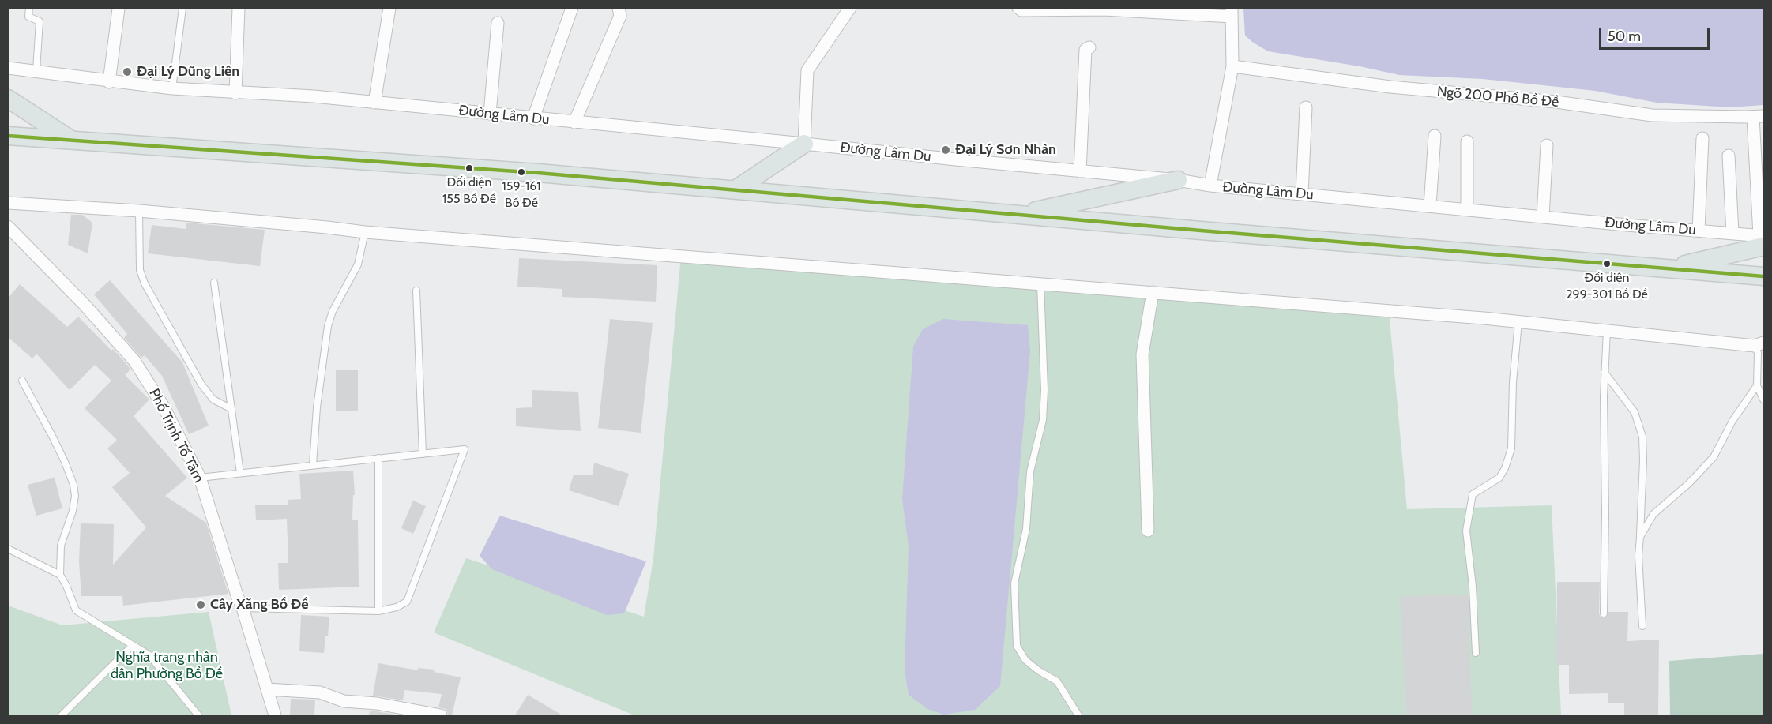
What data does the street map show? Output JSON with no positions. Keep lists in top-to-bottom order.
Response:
{
  "streets": {
    "street": ["Ngõ 200 Phố Bồ Đề", "Đường Lâm Du", "Phố Trịnh Tố Tâm"]
  },
  "parks": ["Nghĩa trang nhân dân Phường Bồ Đề"],
  "places": [
    "Đại Lý Dũng Liên",
    "Đại Lý Sơn Nhàn",
    "Đối diện 155 Bồ Đề",
    "159-161 Bồ Đề",
    "Đối diện 299-301 Bồ Đề",
    "Cây Xăng Bồ Đề"
  ],
  "scale_bar": "50 m"
}
